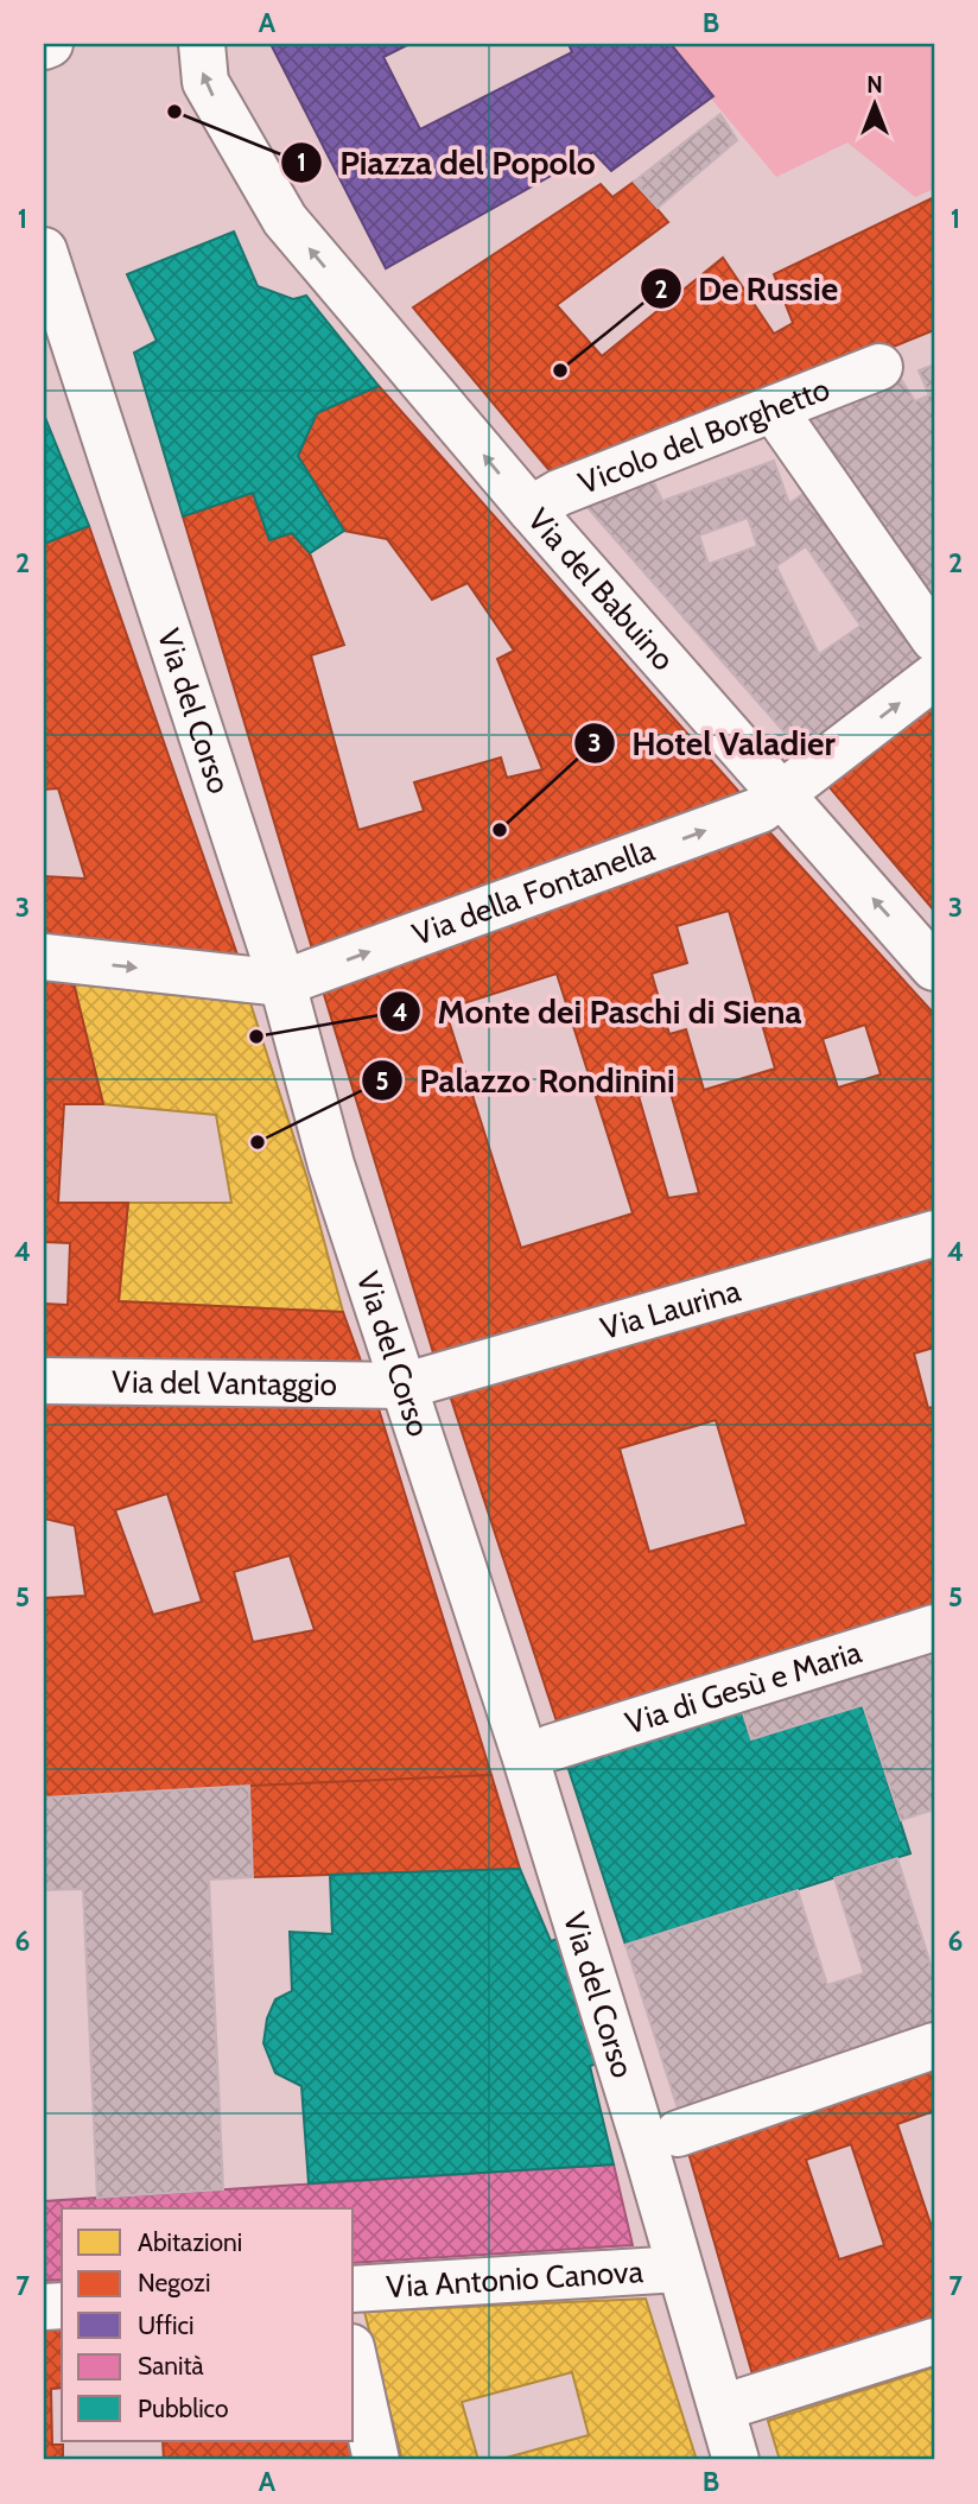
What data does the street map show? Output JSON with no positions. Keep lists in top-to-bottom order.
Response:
{
  "streets": {
    "street": [
      "Vicolo del Borghetto",
      "Via del Babuino",
      "Via del Corso",
      "Via della Fontanella",
      "Via Laurina",
      "Via del Vantaggio",
      "Via di Gesù e Maria",
      "Via Antonio Canova"
    ]
  },
  "crossings": [
    ["Vicolo del Borghetto", "Via del Babuino"],
    ["Via del Babuino", "Via della Fontanella"],
    ["Via del Corso", "Via della Fontanella"],
    ["Via del Corso", "Via Laurina"],
    ["Via del Corso", "Via del Vantaggio"],
    ["Via del Corso", "Via Antonio Canova"],
    ["Via Laurina", "Via del Vantaggio"]
  ],
  "one_way": ["Via del Babuino", "Via della Fontanella"],
  "places": [
    "Piazza del Popolo",
    "De Russie",
    "Hotel Valadier",
    "Monte dei Paschi di Siena",
    "Palazzo Rondinini"
  ],
  "legend": [
    "Abitazioni",
    "Negozi",
    "Uffici",
    "Sanità",
    "Pubblico"
  ],
  "north": "top",
  "grid": {
    "columns": ["A", "B"],
    "rows": [
      "1",
      "2",
      "3",
      "4",
      "5",
      "6",
      "7"
    ]
  }
}
